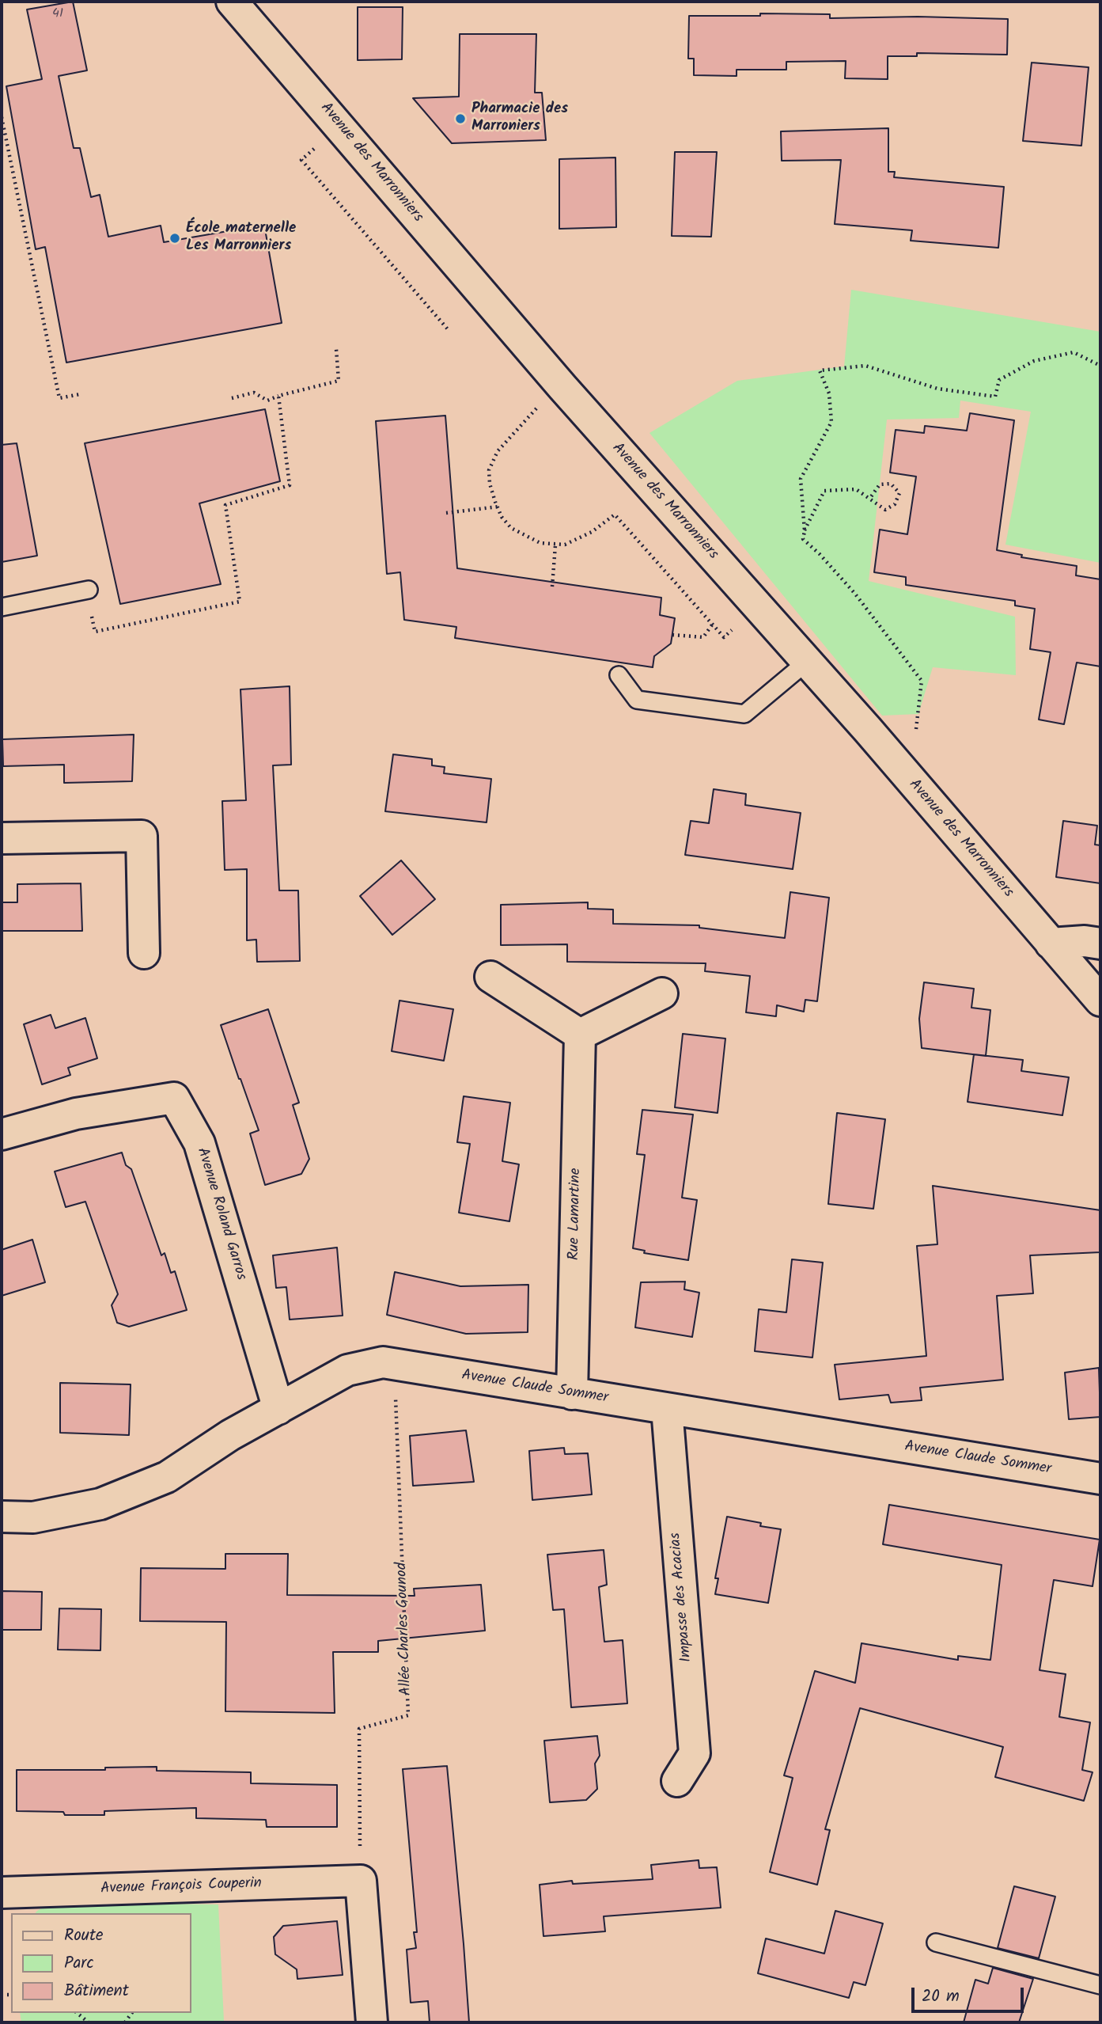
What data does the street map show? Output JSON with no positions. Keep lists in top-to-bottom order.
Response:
{
  "streets": {
    "street": [
      "Avenue des Marronniers",
      "Avenue Roland Garros",
      "Rue Lamartine",
      "Avenue Claude Sommer",
      "Impasse des Acacias",
      "Avenue François Couperin"
    ],
    "path": ["Allée Charles Gounod"]
  },
  "crossings": [
    ["Avenue Roland Garros", "Avenue Claude Sommer"],
    ["Rue Lamartine", "Avenue Claude Sommer"],
    ["Avenue Claude Sommer", "Impasse des Acacias"],
    ["Avenue Claude Sommer", "Allée Charles Gounod"],
    ["Allée Charles Gounod", "Avenue François Couperin"]
  ],
  "places": ["Pharmacie des Marroniers", "École maternelle Les Marronniers"],
  "house_numbers": ["41"],
  "legend": ["Route", "Parc", "Bâtiment"],
  "scale_bar": "20 m"
}
